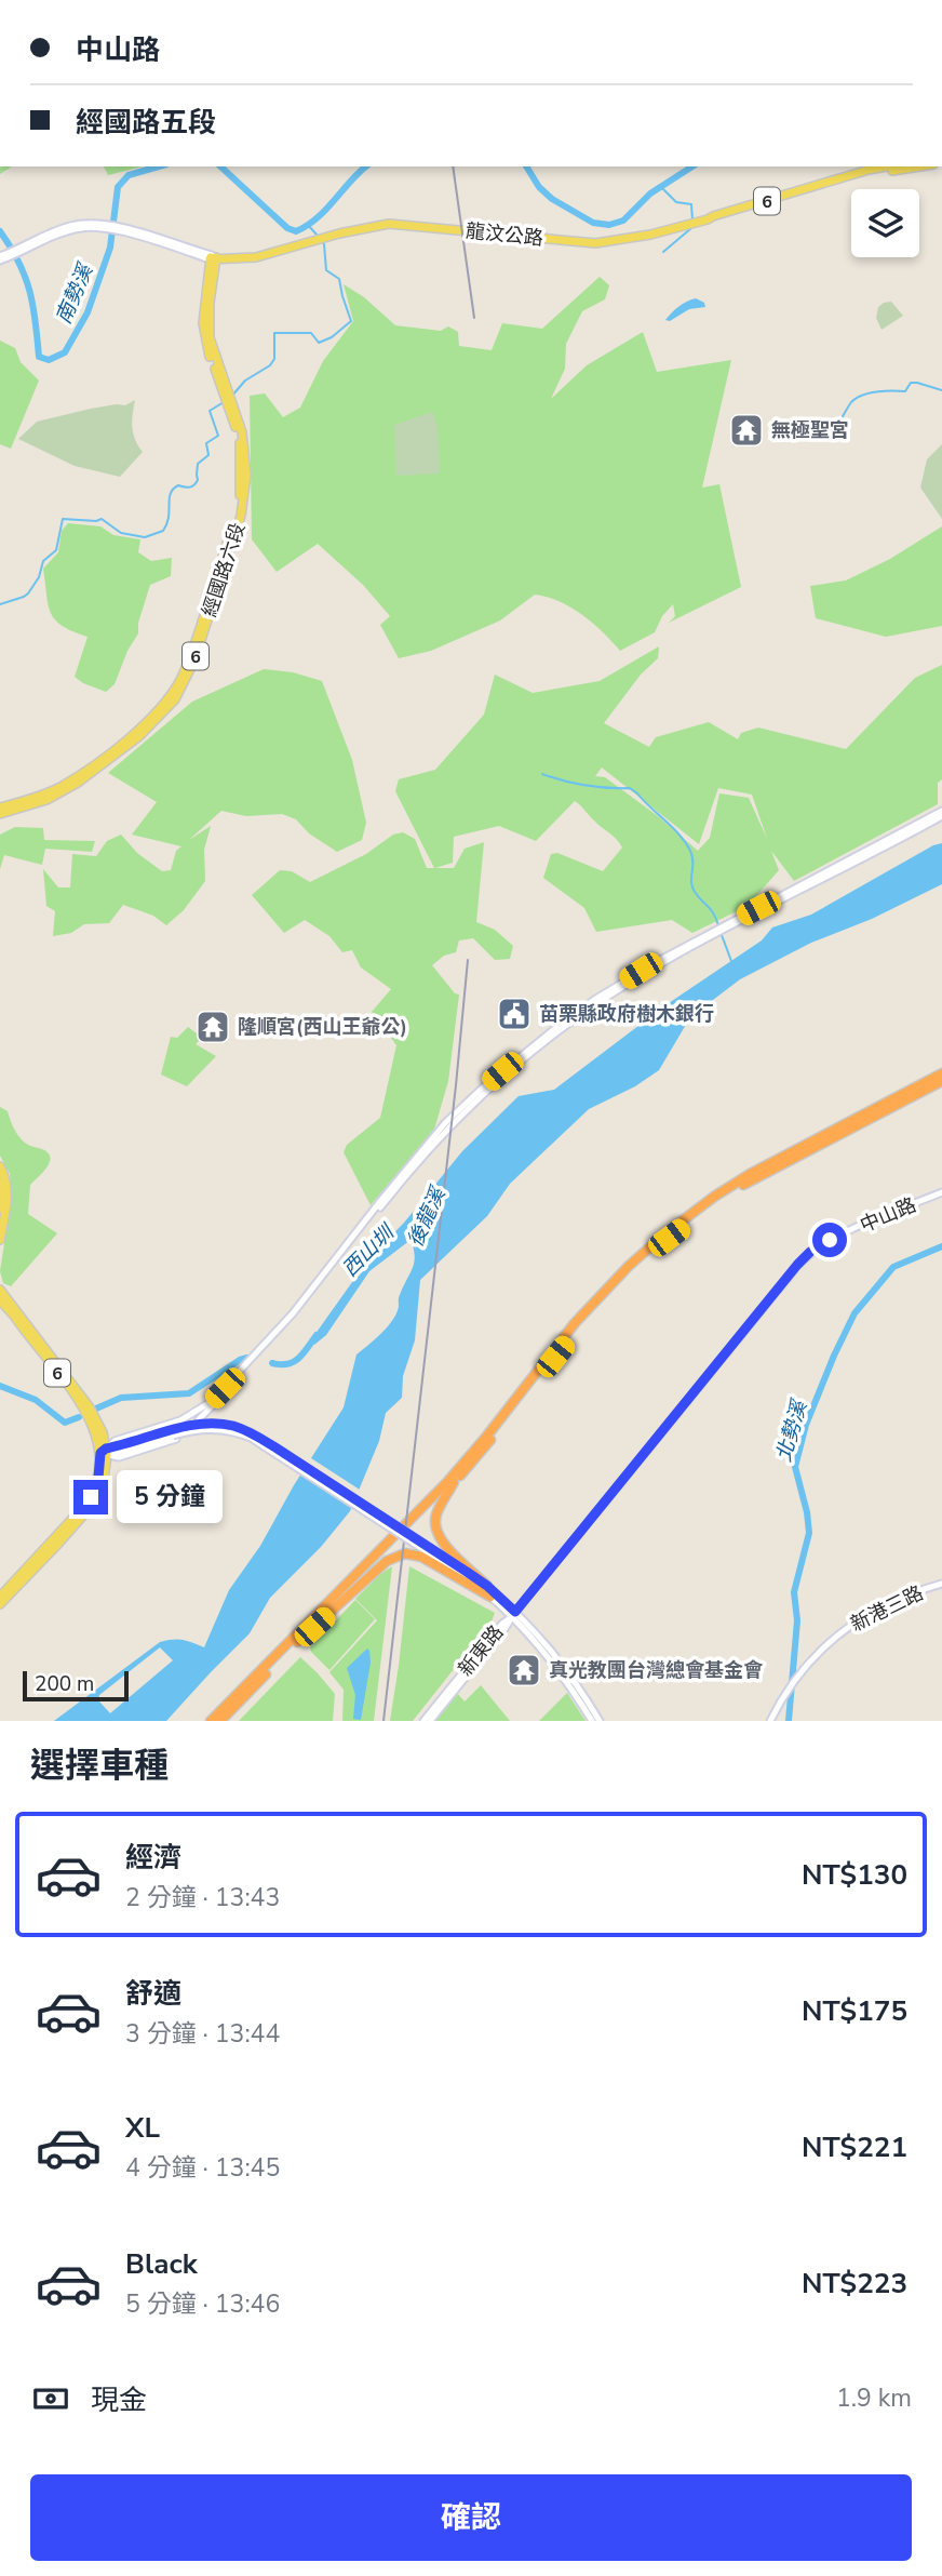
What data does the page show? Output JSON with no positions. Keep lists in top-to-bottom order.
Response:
{
  "streets": {
    "main road": ["6", "龍汶公路", "經國路六段"],
    "street": ["中山路", "新港三路", "新東路"]
  },
  "crossings": [
    ["龍汶公路", "經國路六段"],
    ["中山路", "新東路"]
  ],
  "water": [
    "南勢溪",
    "後龍溪",
    "西山圳",
    "北勢溪"
  ],
  "places": {
    "temple": ["無極聖宮", "隆順宮(西山王爺公)", "真光教團台灣總會基金會"],
    "public building": ["苗栗縣政府樹木銀行"]
  },
  "scale_bar": "200 m",
  "page": {
    "banner": ["中山路", "經國路五段"],
    "bubble": "5 分鐘",
    "scale": "200 m",
    "heading": "選擇車種",
    "list": [
      {
        "name": "經濟",
        "note": "2 分鐘 · 13:43",
        "value": "NT$130"
      },
      {
        "name": "舒適",
        "note": "3 分鐘 · 13:44",
        "value": "NT$175"
      },
      {
        "name": "XL",
        "note": "4 分鐘 · 13:45",
        "value": "NT$221"
      },
      {
        "name": "Black",
        "note": "5 分鐘 · 13:46",
        "value": "NT$223"
      }
    ],
    "pay": ["現金", "1.9 km"],
    "buttons": "確認"
  }
}
